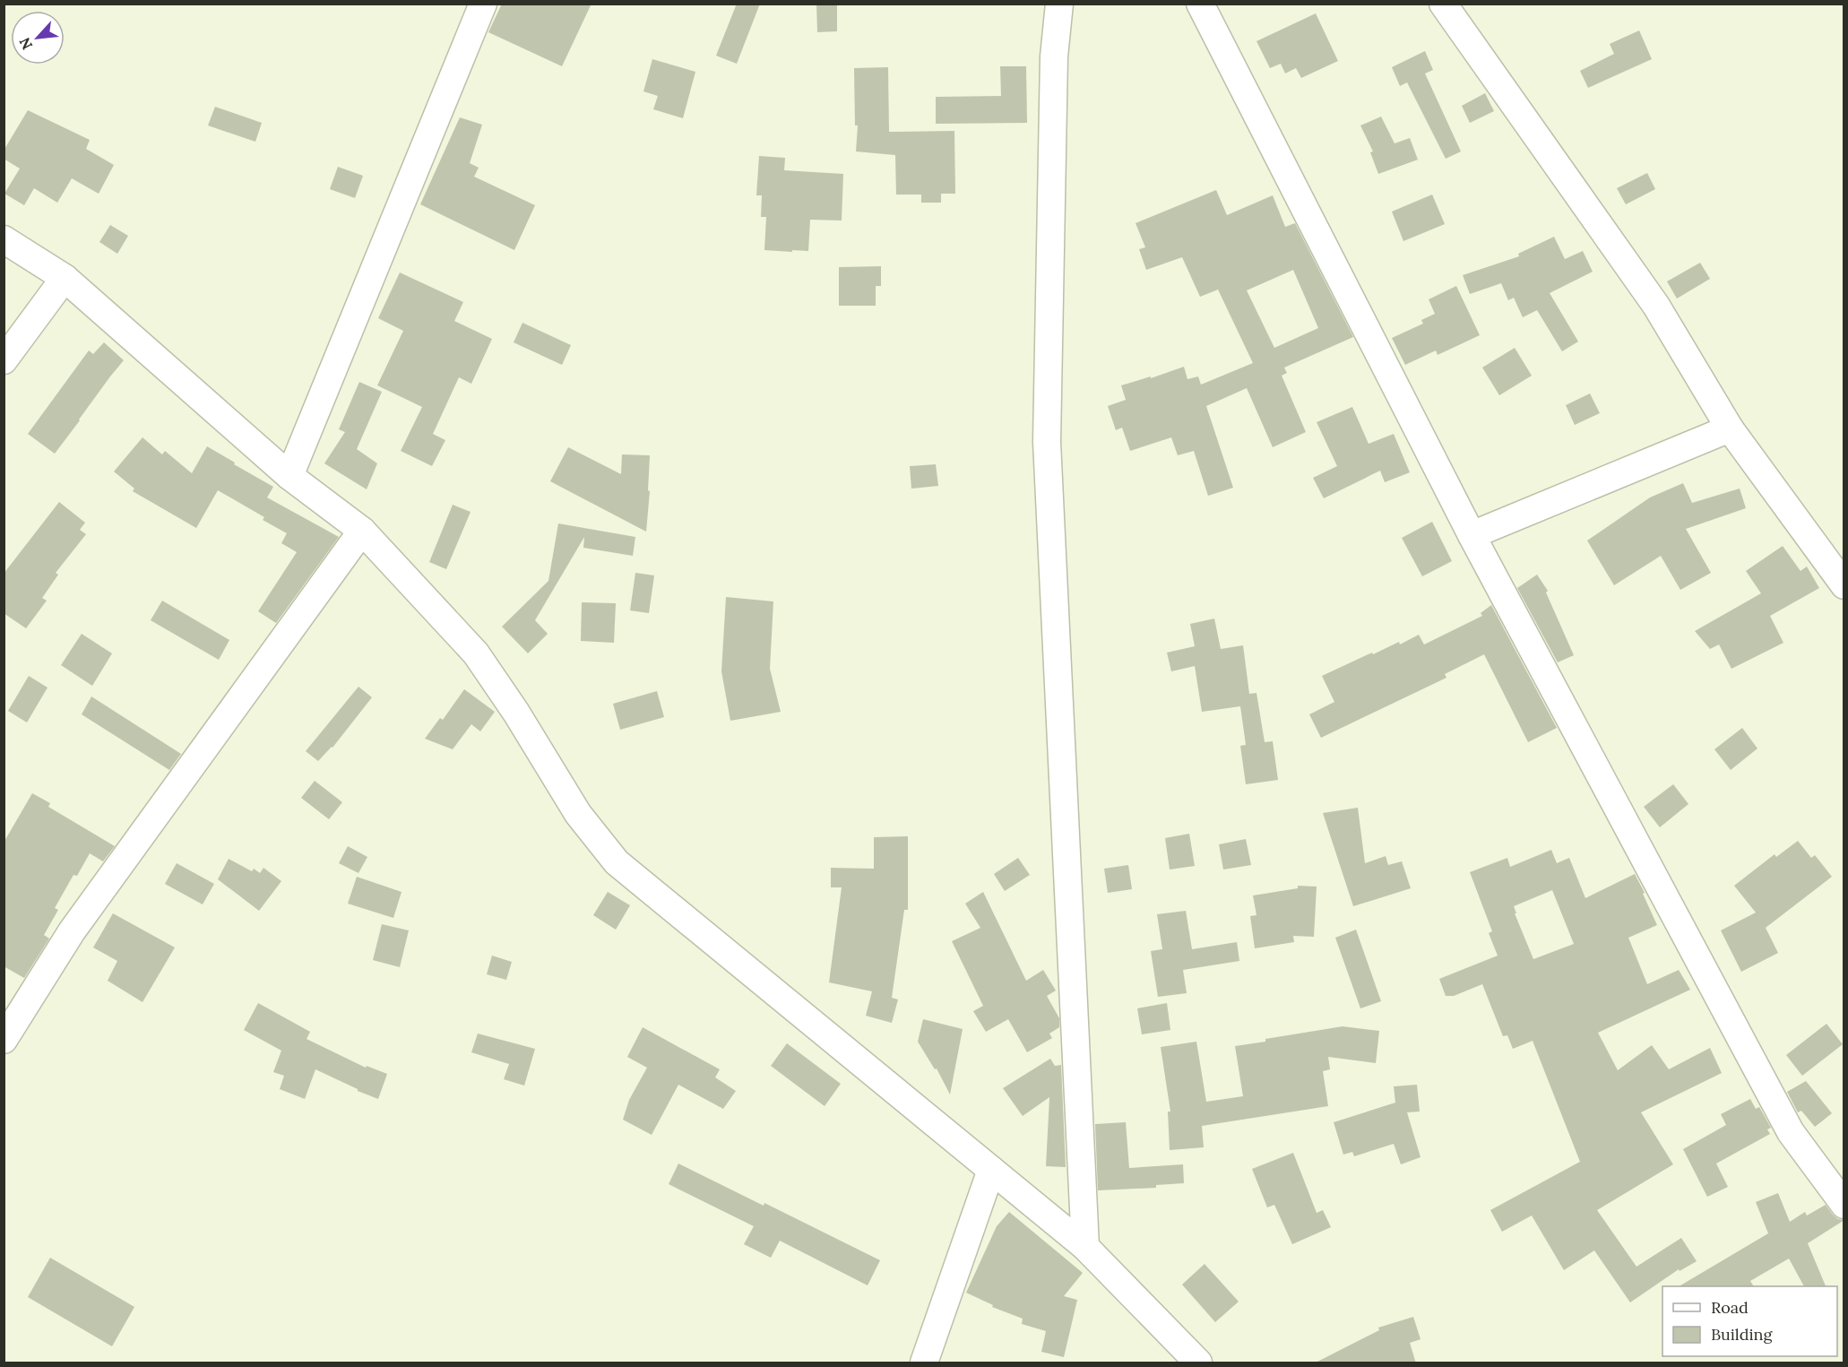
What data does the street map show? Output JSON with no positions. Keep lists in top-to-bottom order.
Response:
{
  "legend": ["Road", "Building"],
  "north": "bottom left"
}
